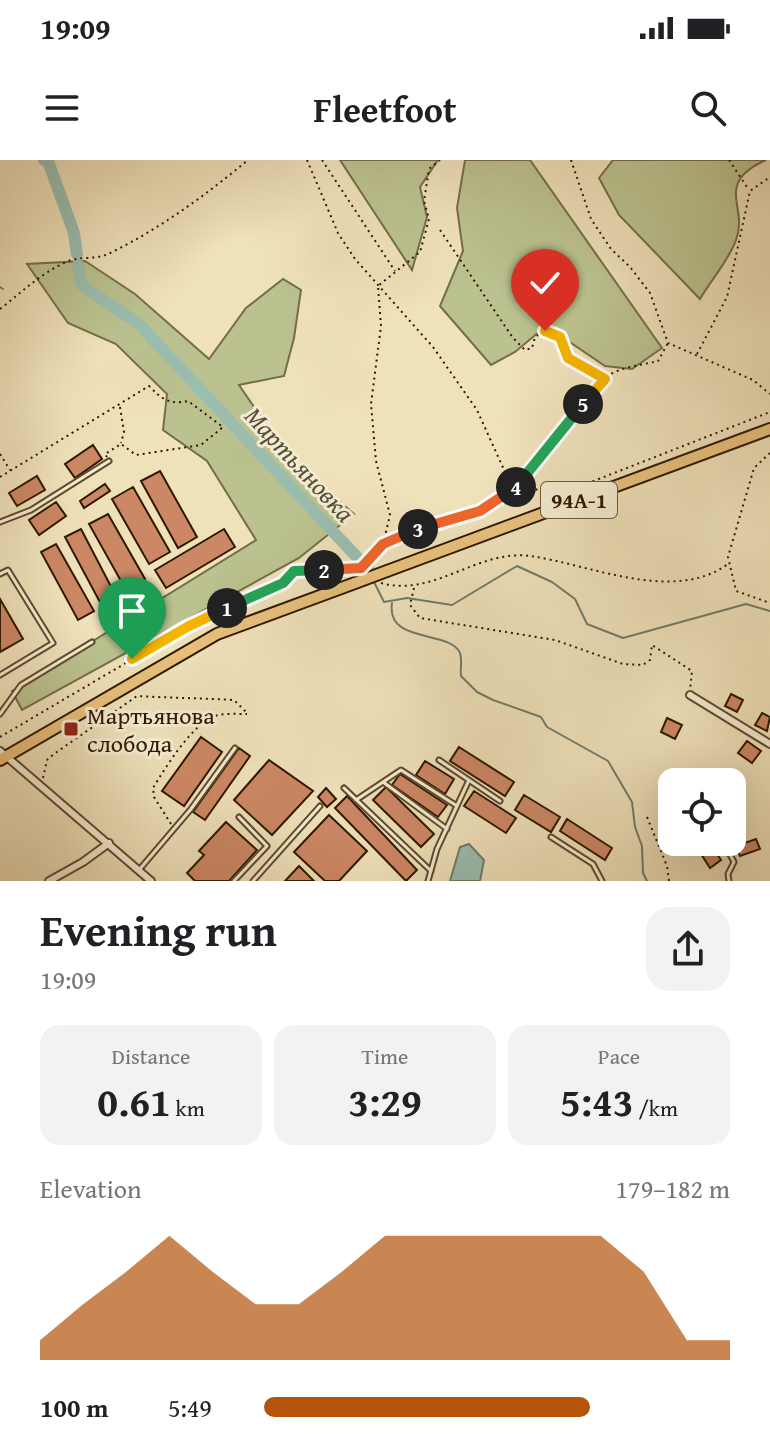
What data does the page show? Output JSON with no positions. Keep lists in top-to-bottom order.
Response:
{
  "streets": {
    "main road": ["94А-1"]
  },
  "water": ["Мартьяновка"],
  "places": {
    "transit": ["Мартьянова слобода"]
  },
  "page": {
    "status": "19:09",
    "header": "Fleetfoot",
    "pins": [
      "5",
      "4",
      "3",
      "2",
      "1"
    ],
    "heading": ["Evening run", "19:09"],
    "stats": [
      ["Distance", "0.61 km"],
      ["Time", "3:29"],
      ["Pace", "5:43 /km"]
    ],
    "chart": ["Elevation", "179–182 m"],
    "list": [
      {
        "name": "100 m",
        "note": "5:49"
      }
    ]
  }
}
